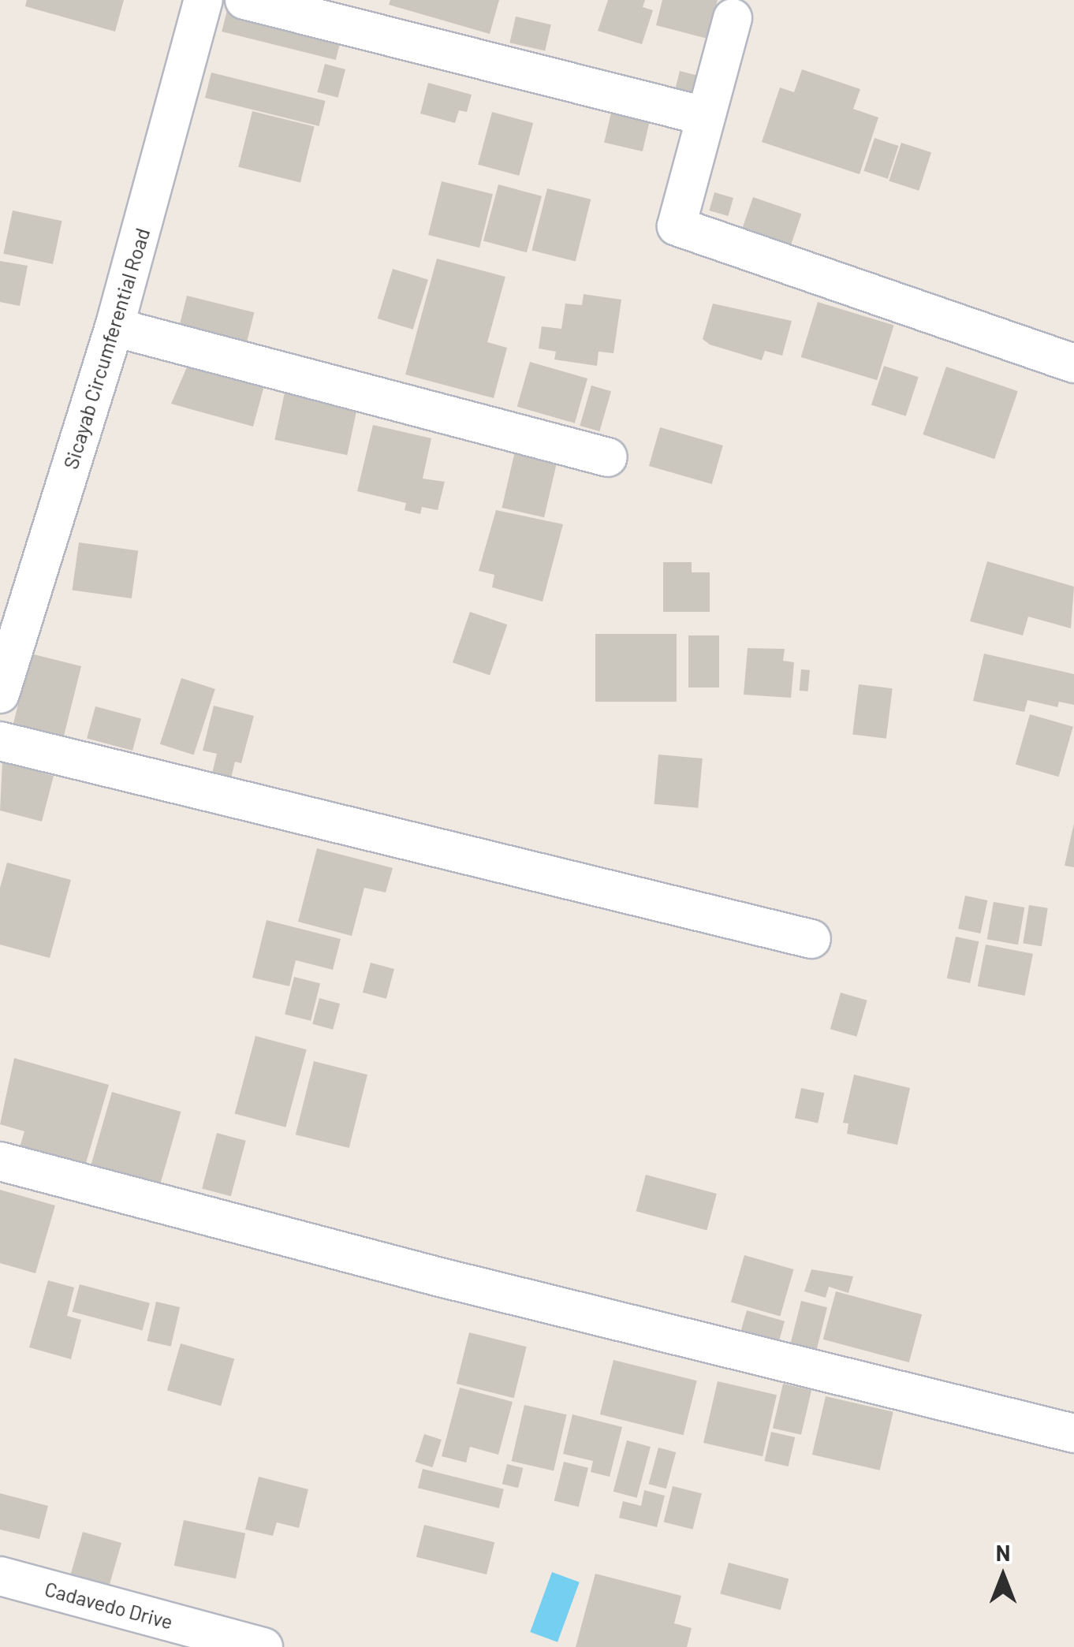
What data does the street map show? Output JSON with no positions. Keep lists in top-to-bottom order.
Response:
{
  "streets": {
    "street": ["Sicayab Circumferential Road", "Cadavedo Drive"]
  },
  "north": "top"
}
